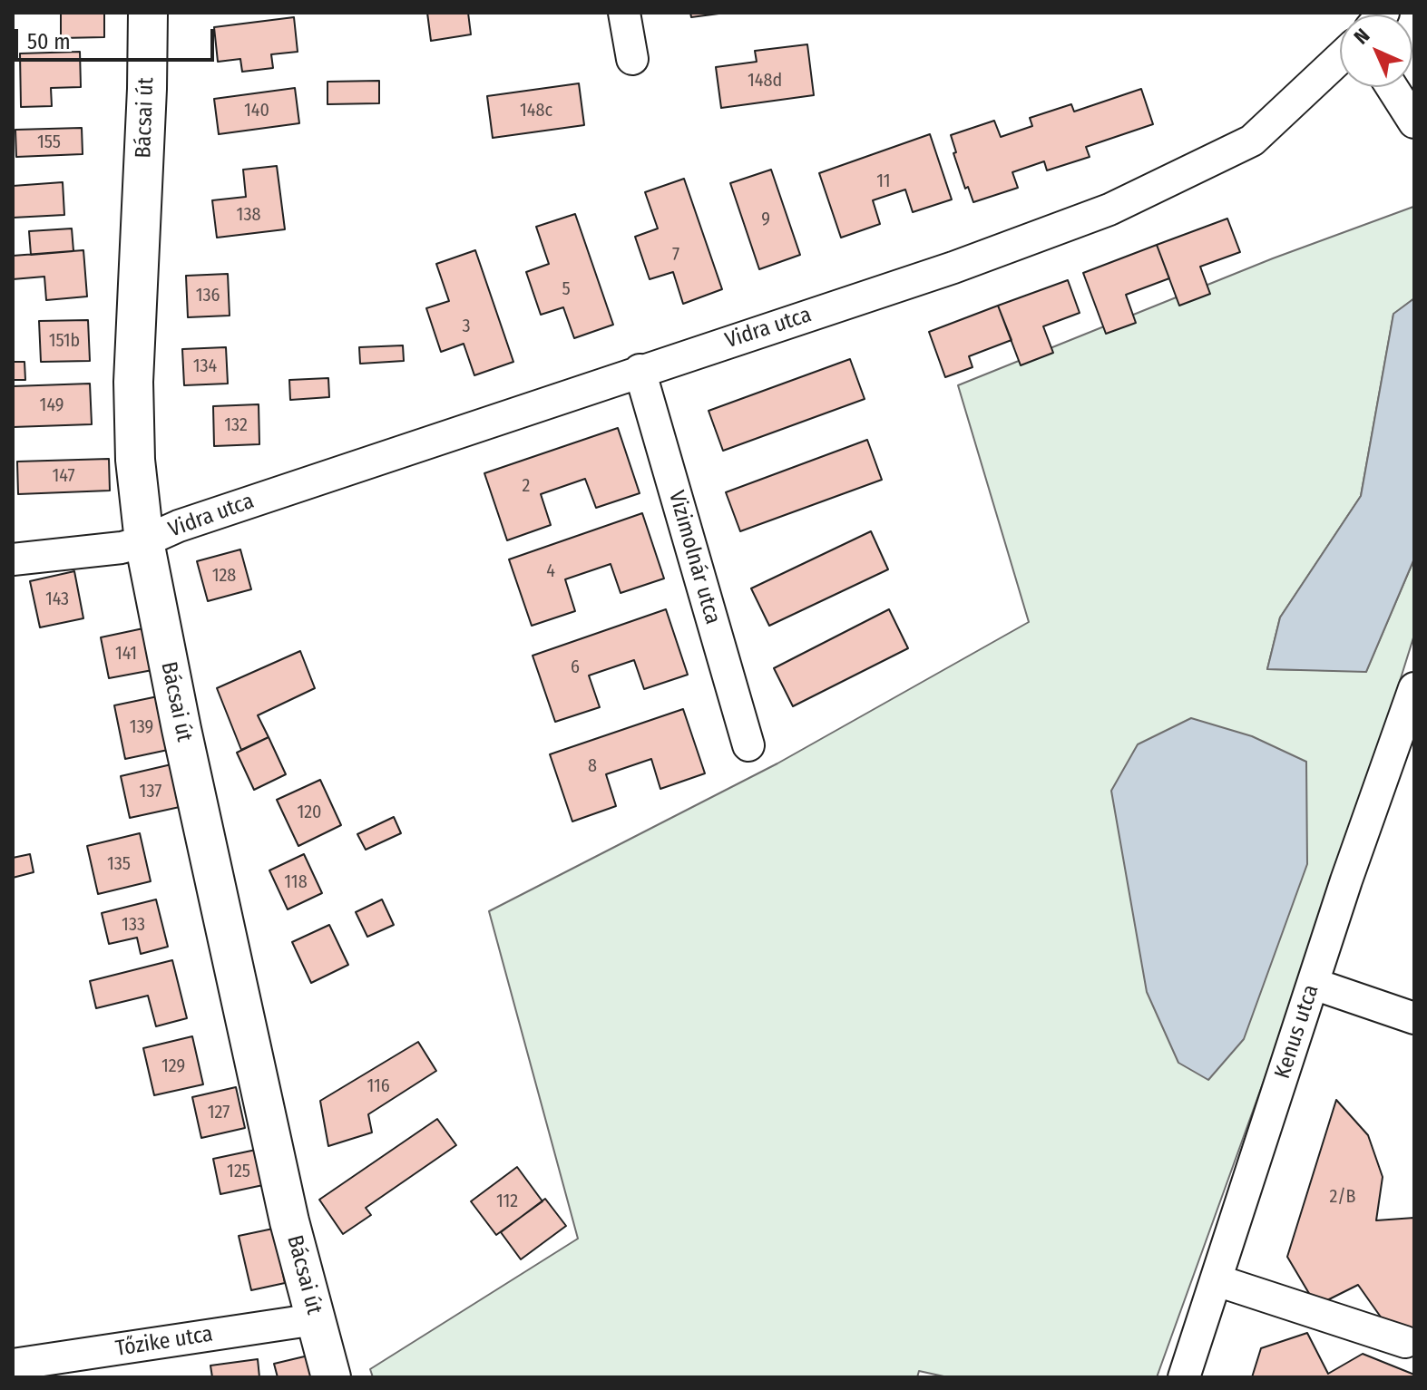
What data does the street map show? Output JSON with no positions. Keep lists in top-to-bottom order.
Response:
{
  "streets": {
    "main road": ["Bácsai út"],
    "street": [
      "Vidra utca",
      "Vizimolnár utca",
      "Kenus utca",
      "Tőzike utca"
    ]
  },
  "crossings": [
    ["Bácsai út", "Vidra utca"],
    ["Bácsai út", "Tőzike utca"],
    ["Vidra utca", "Vizimolnár utca"]
  ],
  "house_numbers": [
    "148d",
    "140",
    "148c",
    "155",
    "11",
    "138",
    "9",
    "7",
    "5",
    "136",
    "3",
    "151b",
    "134",
    "149",
    "132",
    "147",
    "2",
    "4",
    "128",
    "143",
    "141",
    "6",
    "139",
    "8",
    "137",
    "120",
    "135",
    "118",
    "133",
    "129",
    "116",
    "127",
    "125",
    "2/B",
    "112"
  ],
  "scale_bar": "50 m",
  "north": "top left"
}
